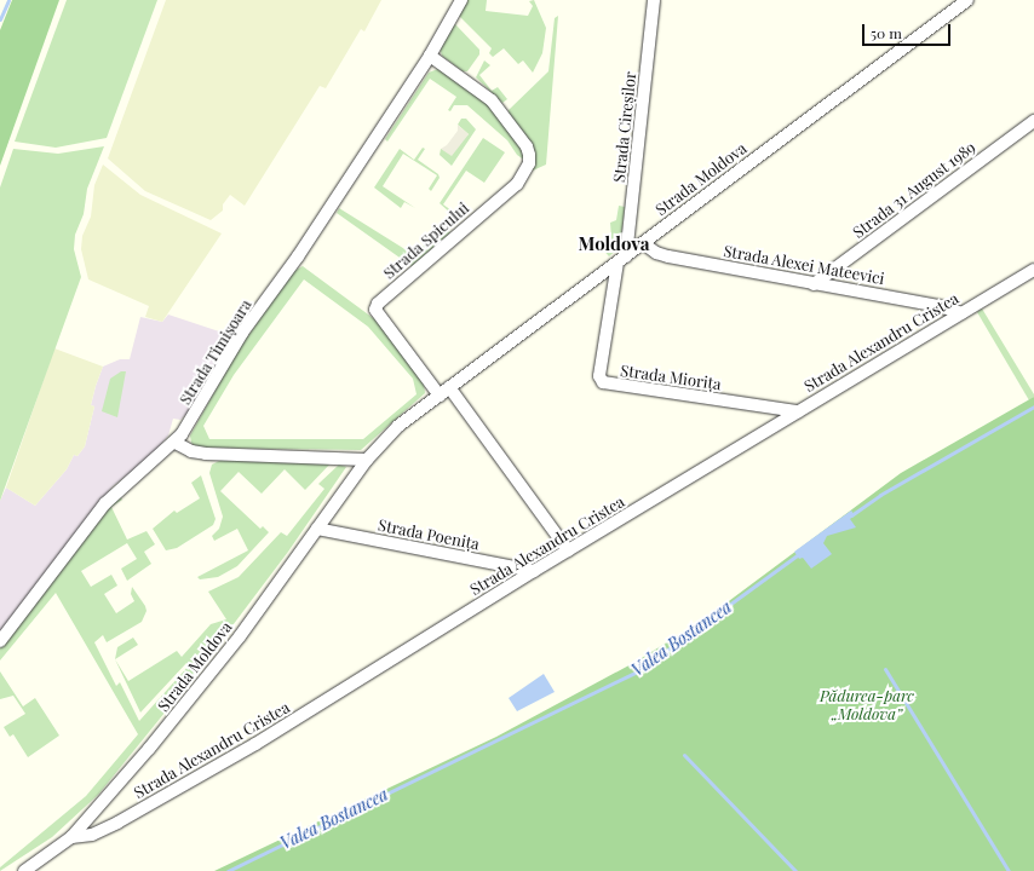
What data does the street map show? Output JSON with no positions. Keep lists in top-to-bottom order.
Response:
{
  "streets": {
    "street": [
      "Strada Cireșilor",
      "Strada Moldova",
      "Strada 31 August 1989",
      "Strada Spicului",
      "Strada Alexei Mateevici",
      "Strada Alexandru Cristea",
      "Strada Timișoara",
      "Strada Miorița",
      "Strada Poenița"
    ]
  },
  "crossings": [
    ["Strada Cireșilor", "Strada Moldova"],
    ["Strada Cireșilor", "Strada Miorița"],
    ["Strada Moldova", "Strada Spicului"],
    ["Strada Moldova", "Strada Alexei Mateevici"],
    ["Strada Moldova", "Strada Alexandru Cristea"],
    ["Strada Moldova", "Strada Miorița"],
    ["Strada Moldova", "Strada Poenița"],
    ["Strada 31 August 1989", "Strada Alexei Mateevici"],
    ["Strada Spicului", "Strada Timișoara"],
    ["Strada Alexei Mateevici", "Strada Alexandru Cristea"],
    ["Strada Alexandru Cristea", "Strada Miorița"],
    ["Strada Alexandru Cristea", "Strada Poenița"]
  ],
  "districts": ["Moldova"],
  "water": ["Valea Bostancea"],
  "parks": ["Pădurea-parc „Moldova”"],
  "scale_bar": "50 m"
}
